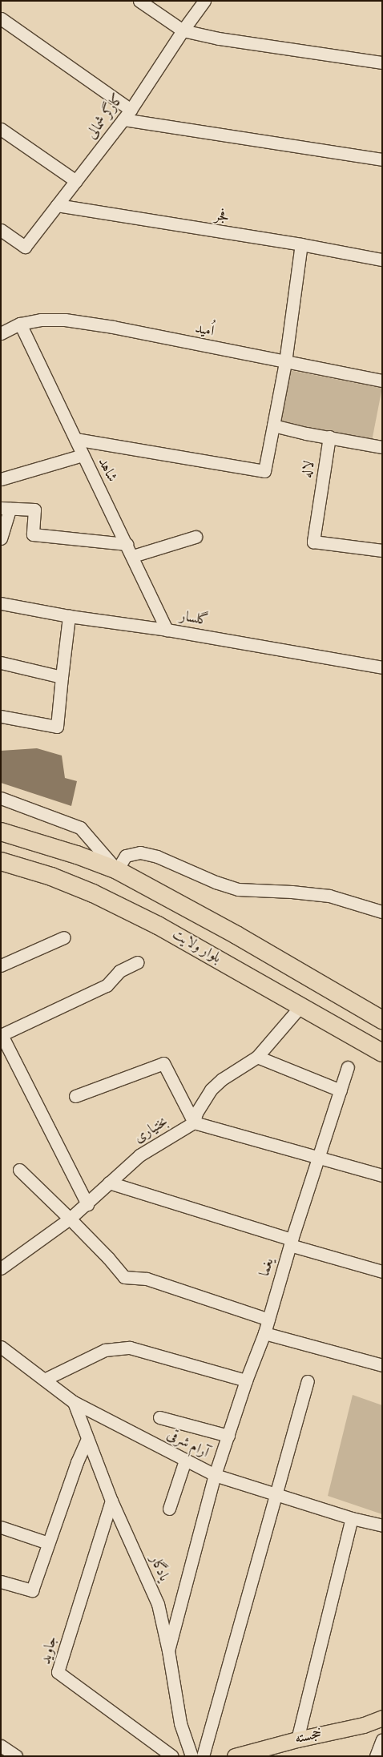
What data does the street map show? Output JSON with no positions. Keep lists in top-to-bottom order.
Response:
{
  "streets": {
    "highway": ["بلوار ولایت"],
    "main road": ["خجسته"],
    "street": [
      "کارگر شمالی",
      "فجر",
      "اُمید",
      "لاله",
      "شاهد",
      "گلسار",
      "بختیاری",
      "یغما",
      "آرام شرقی",
      "یادگار",
      "جاوید"
    ]
  },
  "crossings": [
    ["کارگر شمالی", "فجر"],
    ["اُمید", "شاهد"],
    ["شاهد", "گلسار"],
    ["یغما", "آرام شرقی"],
    ["یغما", "یادگار"],
    ["آرام شرقی", "یادگار"],
    ["یادگار", "جاوید"]
  ]
}
